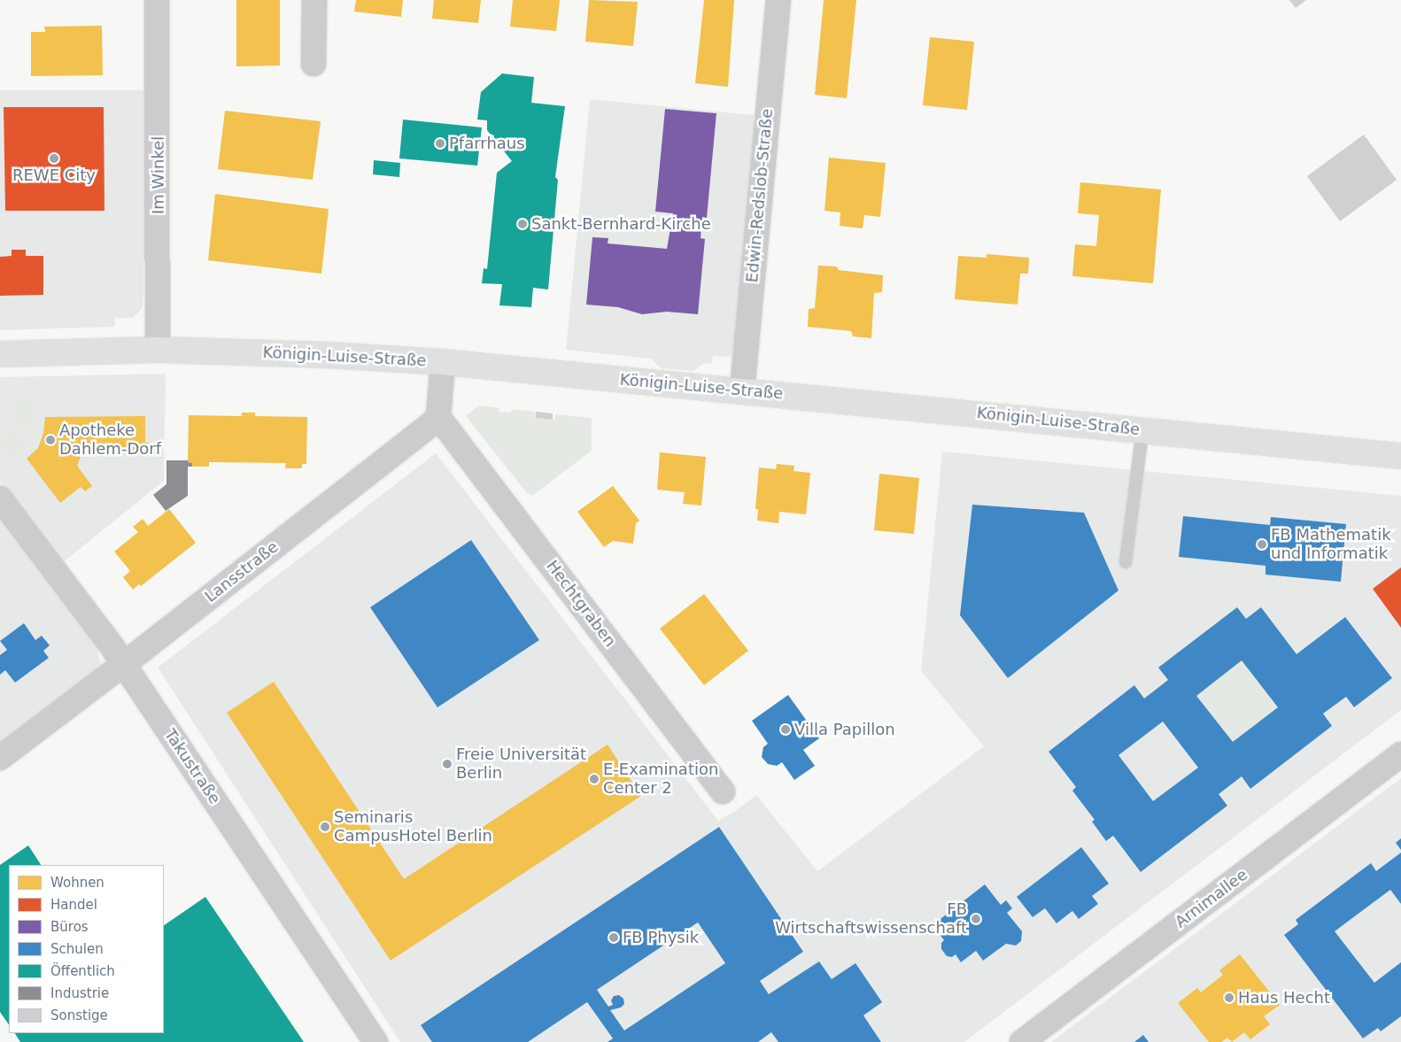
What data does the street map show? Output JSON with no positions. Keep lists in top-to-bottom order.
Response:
{
  "streets": {
    "main road": ["Königin-Luise-Straße"],
    "street": [
      "Im Winkel",
      "Edwin-Redslob-Straße",
      "Lansstraße",
      "Hechtgraben",
      "Takustraße",
      "Arnimallee"
    ]
  },
  "crossings": [
    ["Im Winkel", "Königin-Luise-Straße"],
    ["Edwin-Redslob-Straße", "Königin-Luise-Straße"],
    ["Lansstraße", "Hechtgraben"],
    ["Lansstraße", "Takustraße"]
  ],
  "places": [
    "Pfarrhaus",
    "REWE City",
    "Sankt-Bernhard-Kirche",
    "Apotheke Dahlem-Dorf",
    "FB Mathematik und Informatik",
    "Villa Papillon",
    "Freie Universität Berlin",
    "E-Examination Center 2",
    "Seminaris CampusHotel Berlin",
    "FB Wirtschaftswissenschaft",
    "FB Physik",
    "Haus Hecht"
  ],
  "legend": [
    "Wohnen",
    "Handel",
    "Büros",
    "Schulen",
    "Öffentlich",
    "Industrie",
    "Sonstige"
  ]
}
